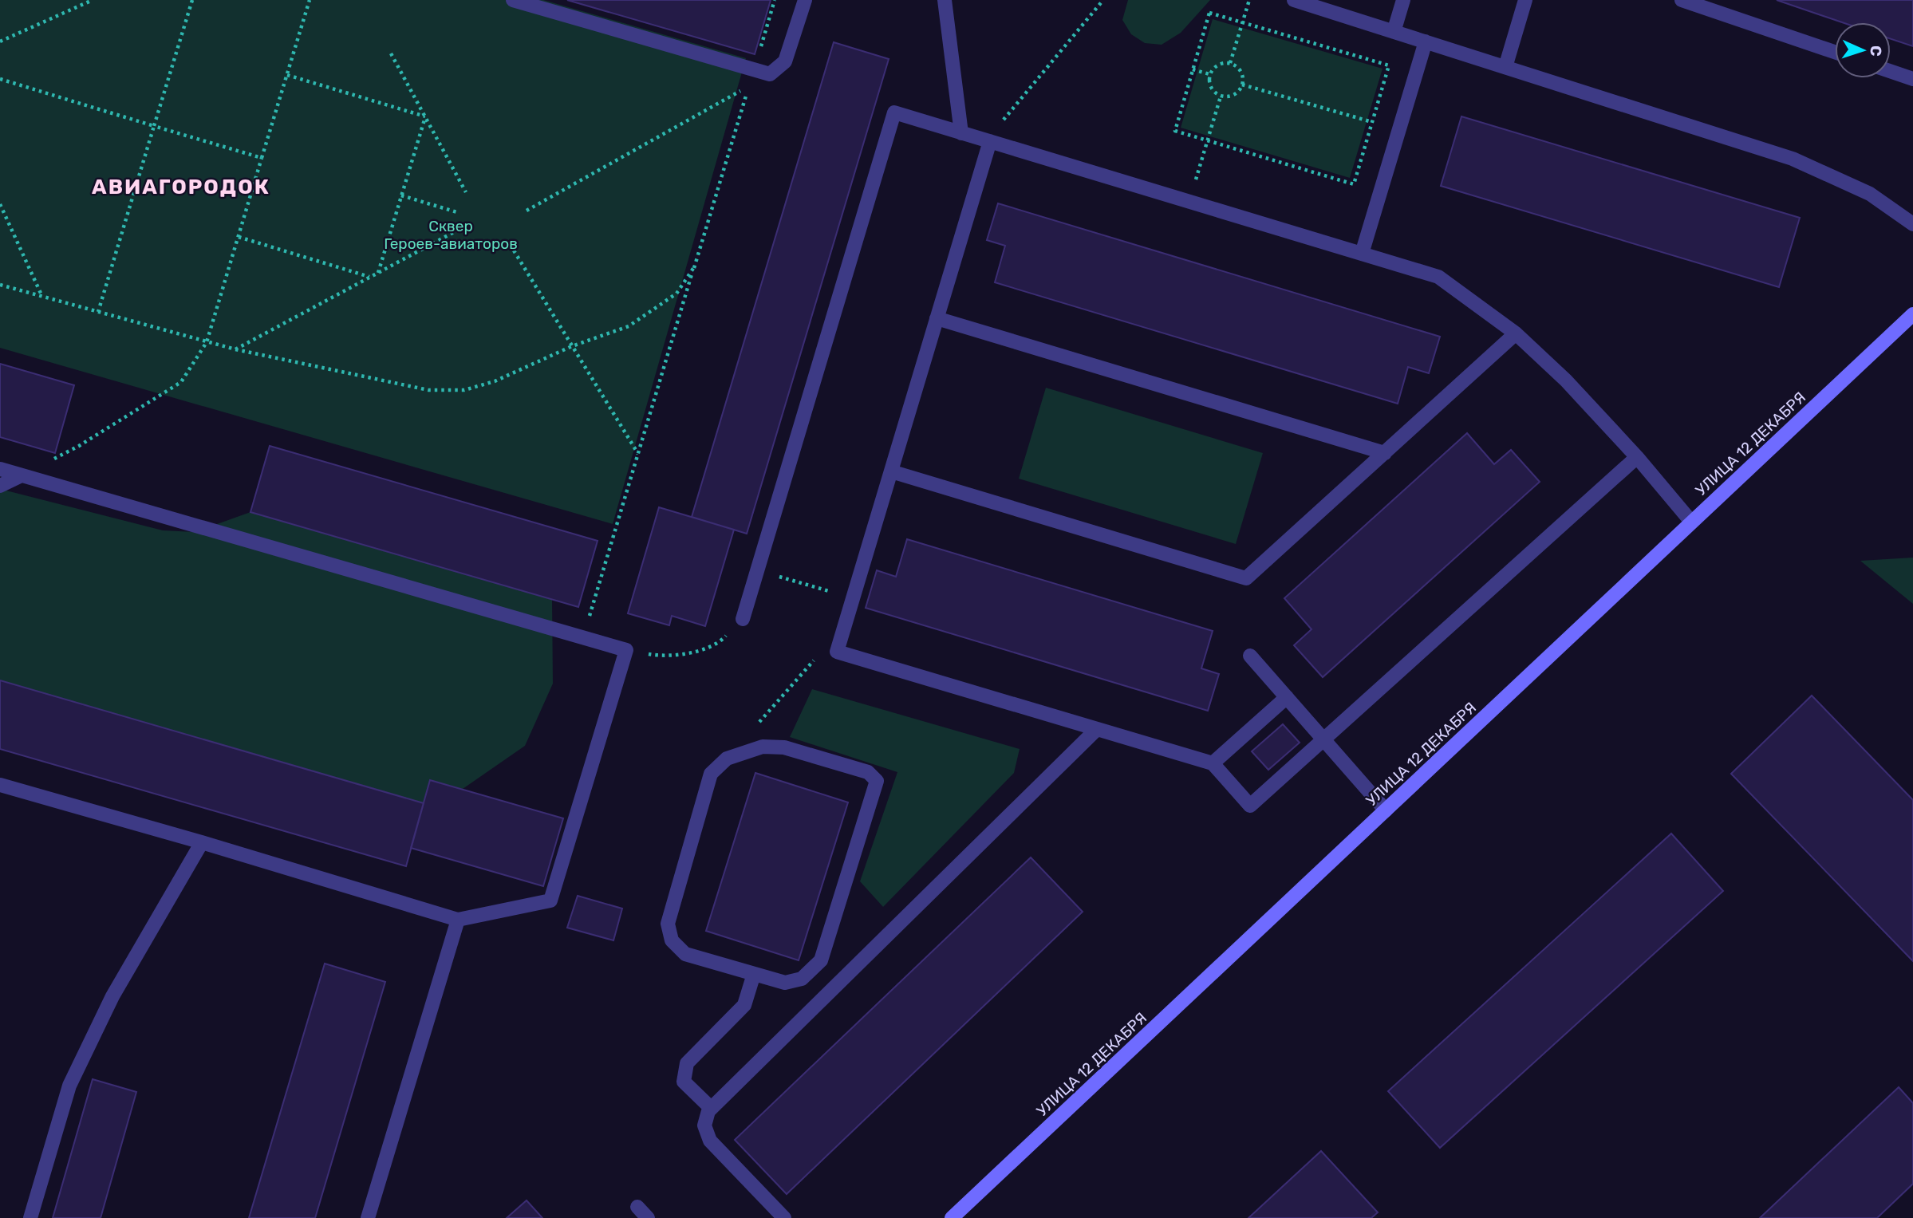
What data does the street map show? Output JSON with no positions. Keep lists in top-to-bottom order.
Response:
{
  "streets": {
    "main road": ["УЛИЦА 12 ДЕКАБРЯ"]
  },
  "districts": ["АВИАГОРОДОК"],
  "parks": ["Сквер Героев-авиаторов"],
  "north": "right"
}
